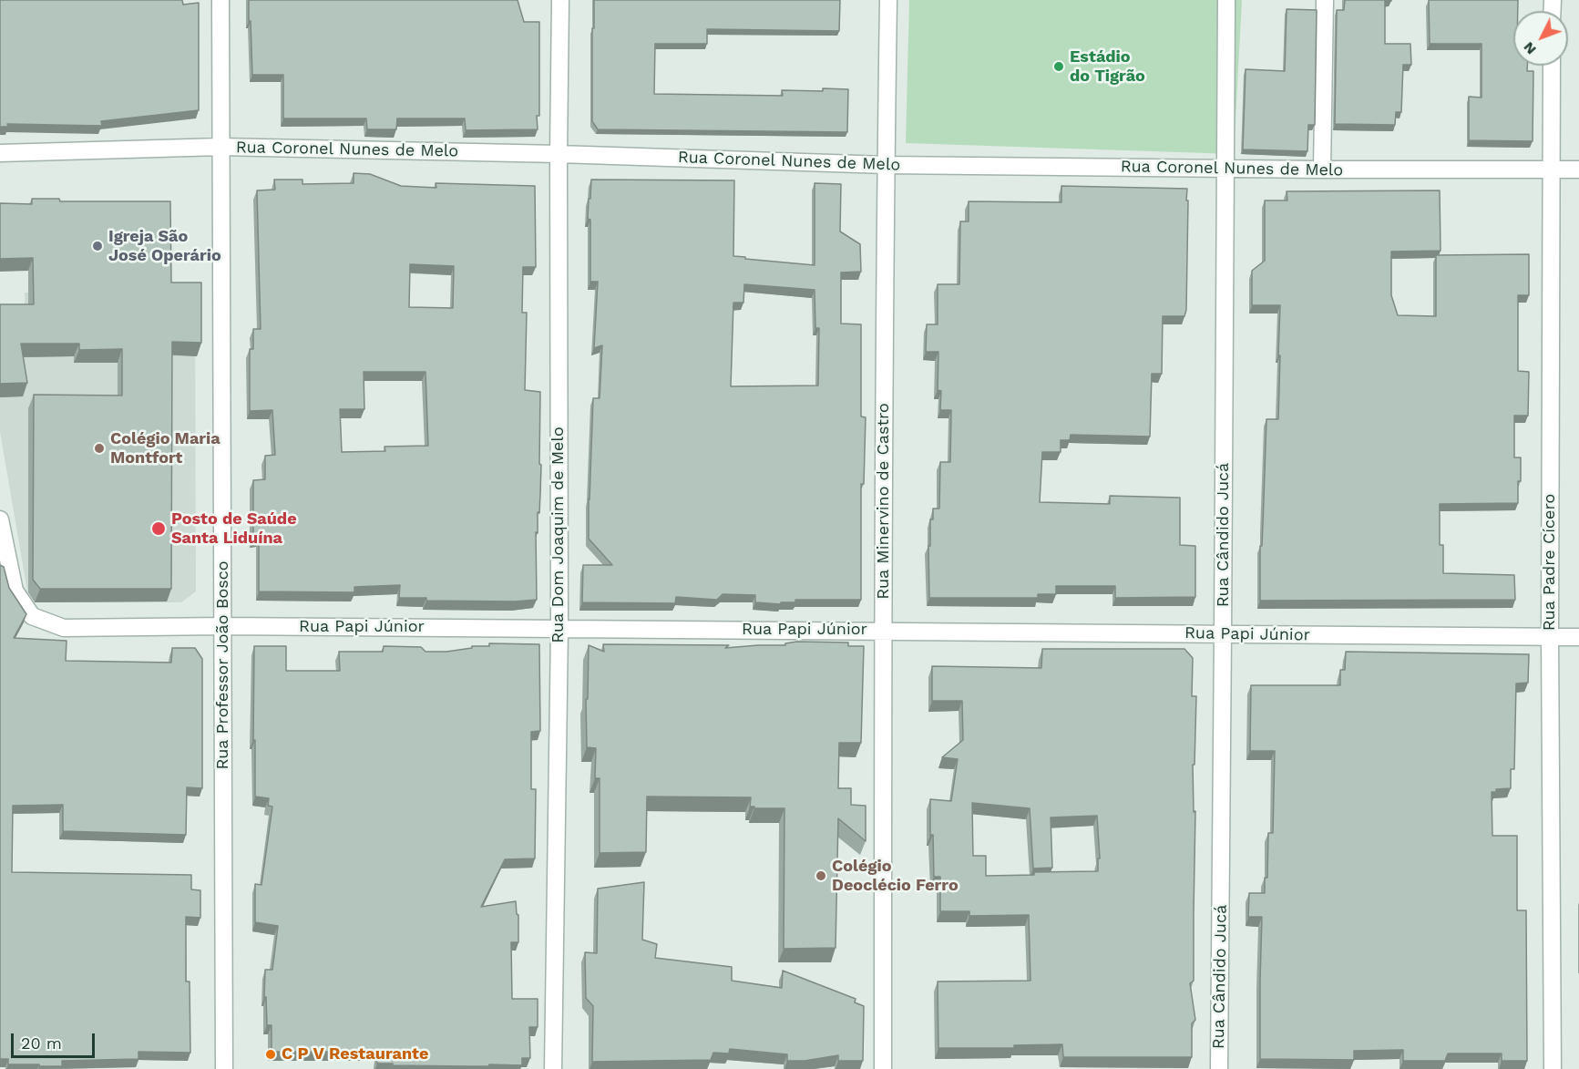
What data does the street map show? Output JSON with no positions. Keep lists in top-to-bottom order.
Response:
{
  "streets": {
    "street": [
      "Rua Coronel Nunes de Melo",
      "Rua Minervino de Castro",
      "Rua Dom Joaquim de Melo",
      "Rua Cândido Jucá",
      "Rua Padre Cícero",
      "Rua Papi Júnior",
      "Rua Professor João Bosco"
    ]
  },
  "crossings": [
    ["Rua Coronel Nunes de Melo", "Rua Minervino de Castro"],
    ["Rua Coronel Nunes de Melo", "Rua Dom Joaquim de Melo"],
    ["Rua Coronel Nunes de Melo", "Rua Cândido Jucá"],
    ["Rua Coronel Nunes de Melo", "Rua Padre Cícero"],
    ["Rua Coronel Nunes de Melo", "Rua Professor João Bosco"],
    ["Rua Minervino de Castro", "Rua Papi Júnior"],
    ["Rua Dom Joaquim de Melo", "Rua Papi Júnior"],
    ["Rua Cândido Jucá", "Rua Papi Júnior"],
    ["Rua Padre Cícero", "Rua Papi Júnior"],
    ["Rua Papi Júnior", "Rua Professor João Bosco"]
  ],
  "places": [
    "Estádio do Tigrão",
    "Igreja São José Operário",
    "Colégio Maria Montfort",
    "Posto de Saúde Santa Liduína",
    "Colégio Deoclécio Ferro",
    "C P V Restaurante"
  ],
  "scale_bar": "20 m",
  "north": "bottom left"
}
